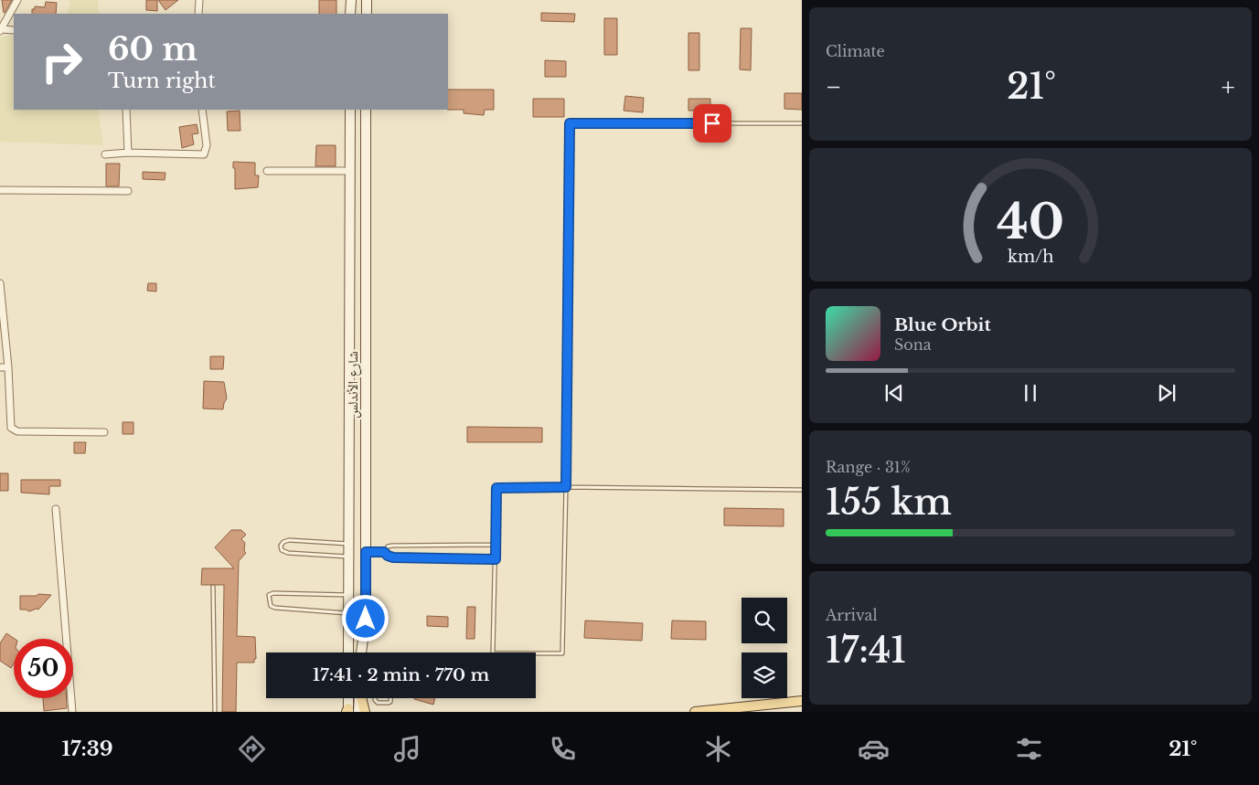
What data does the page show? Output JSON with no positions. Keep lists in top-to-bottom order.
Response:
{
  "streets": {
    "main road": ["شارع الأندلس"]
  },
  "page": {
    "tile": [
      "Climate",
      ["Range · 31%", "155 km"],
      ["Arrival", "17:41"]
    ],
    "turn": ["60 m", "Turn right"],
    "heat": ["−", "21°", "+"],
    "song": ["Blue Orbit", "Sona"],
    "limit": "50",
    "trip": "17:41 · 2 min · 770 m",
    "tabs": ["17:39", "21°"],
    "gauge": ["40", "km/h"]
  }
}
